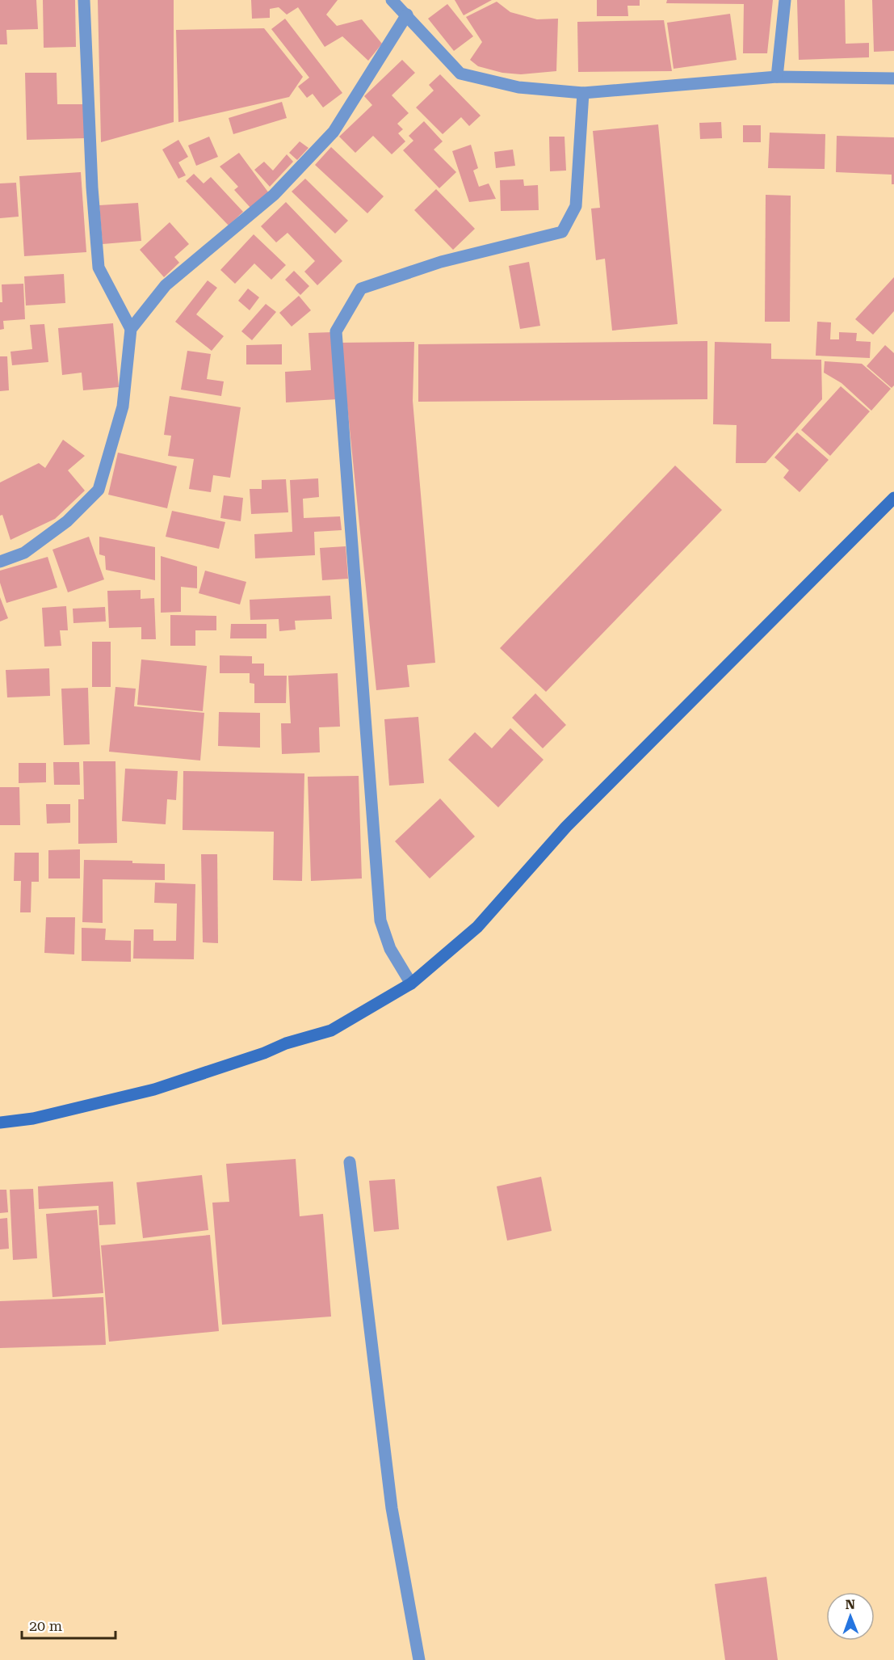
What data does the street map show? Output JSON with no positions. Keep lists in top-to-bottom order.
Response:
{
  "scale_bar": "20 m",
  "north": "top"
}
